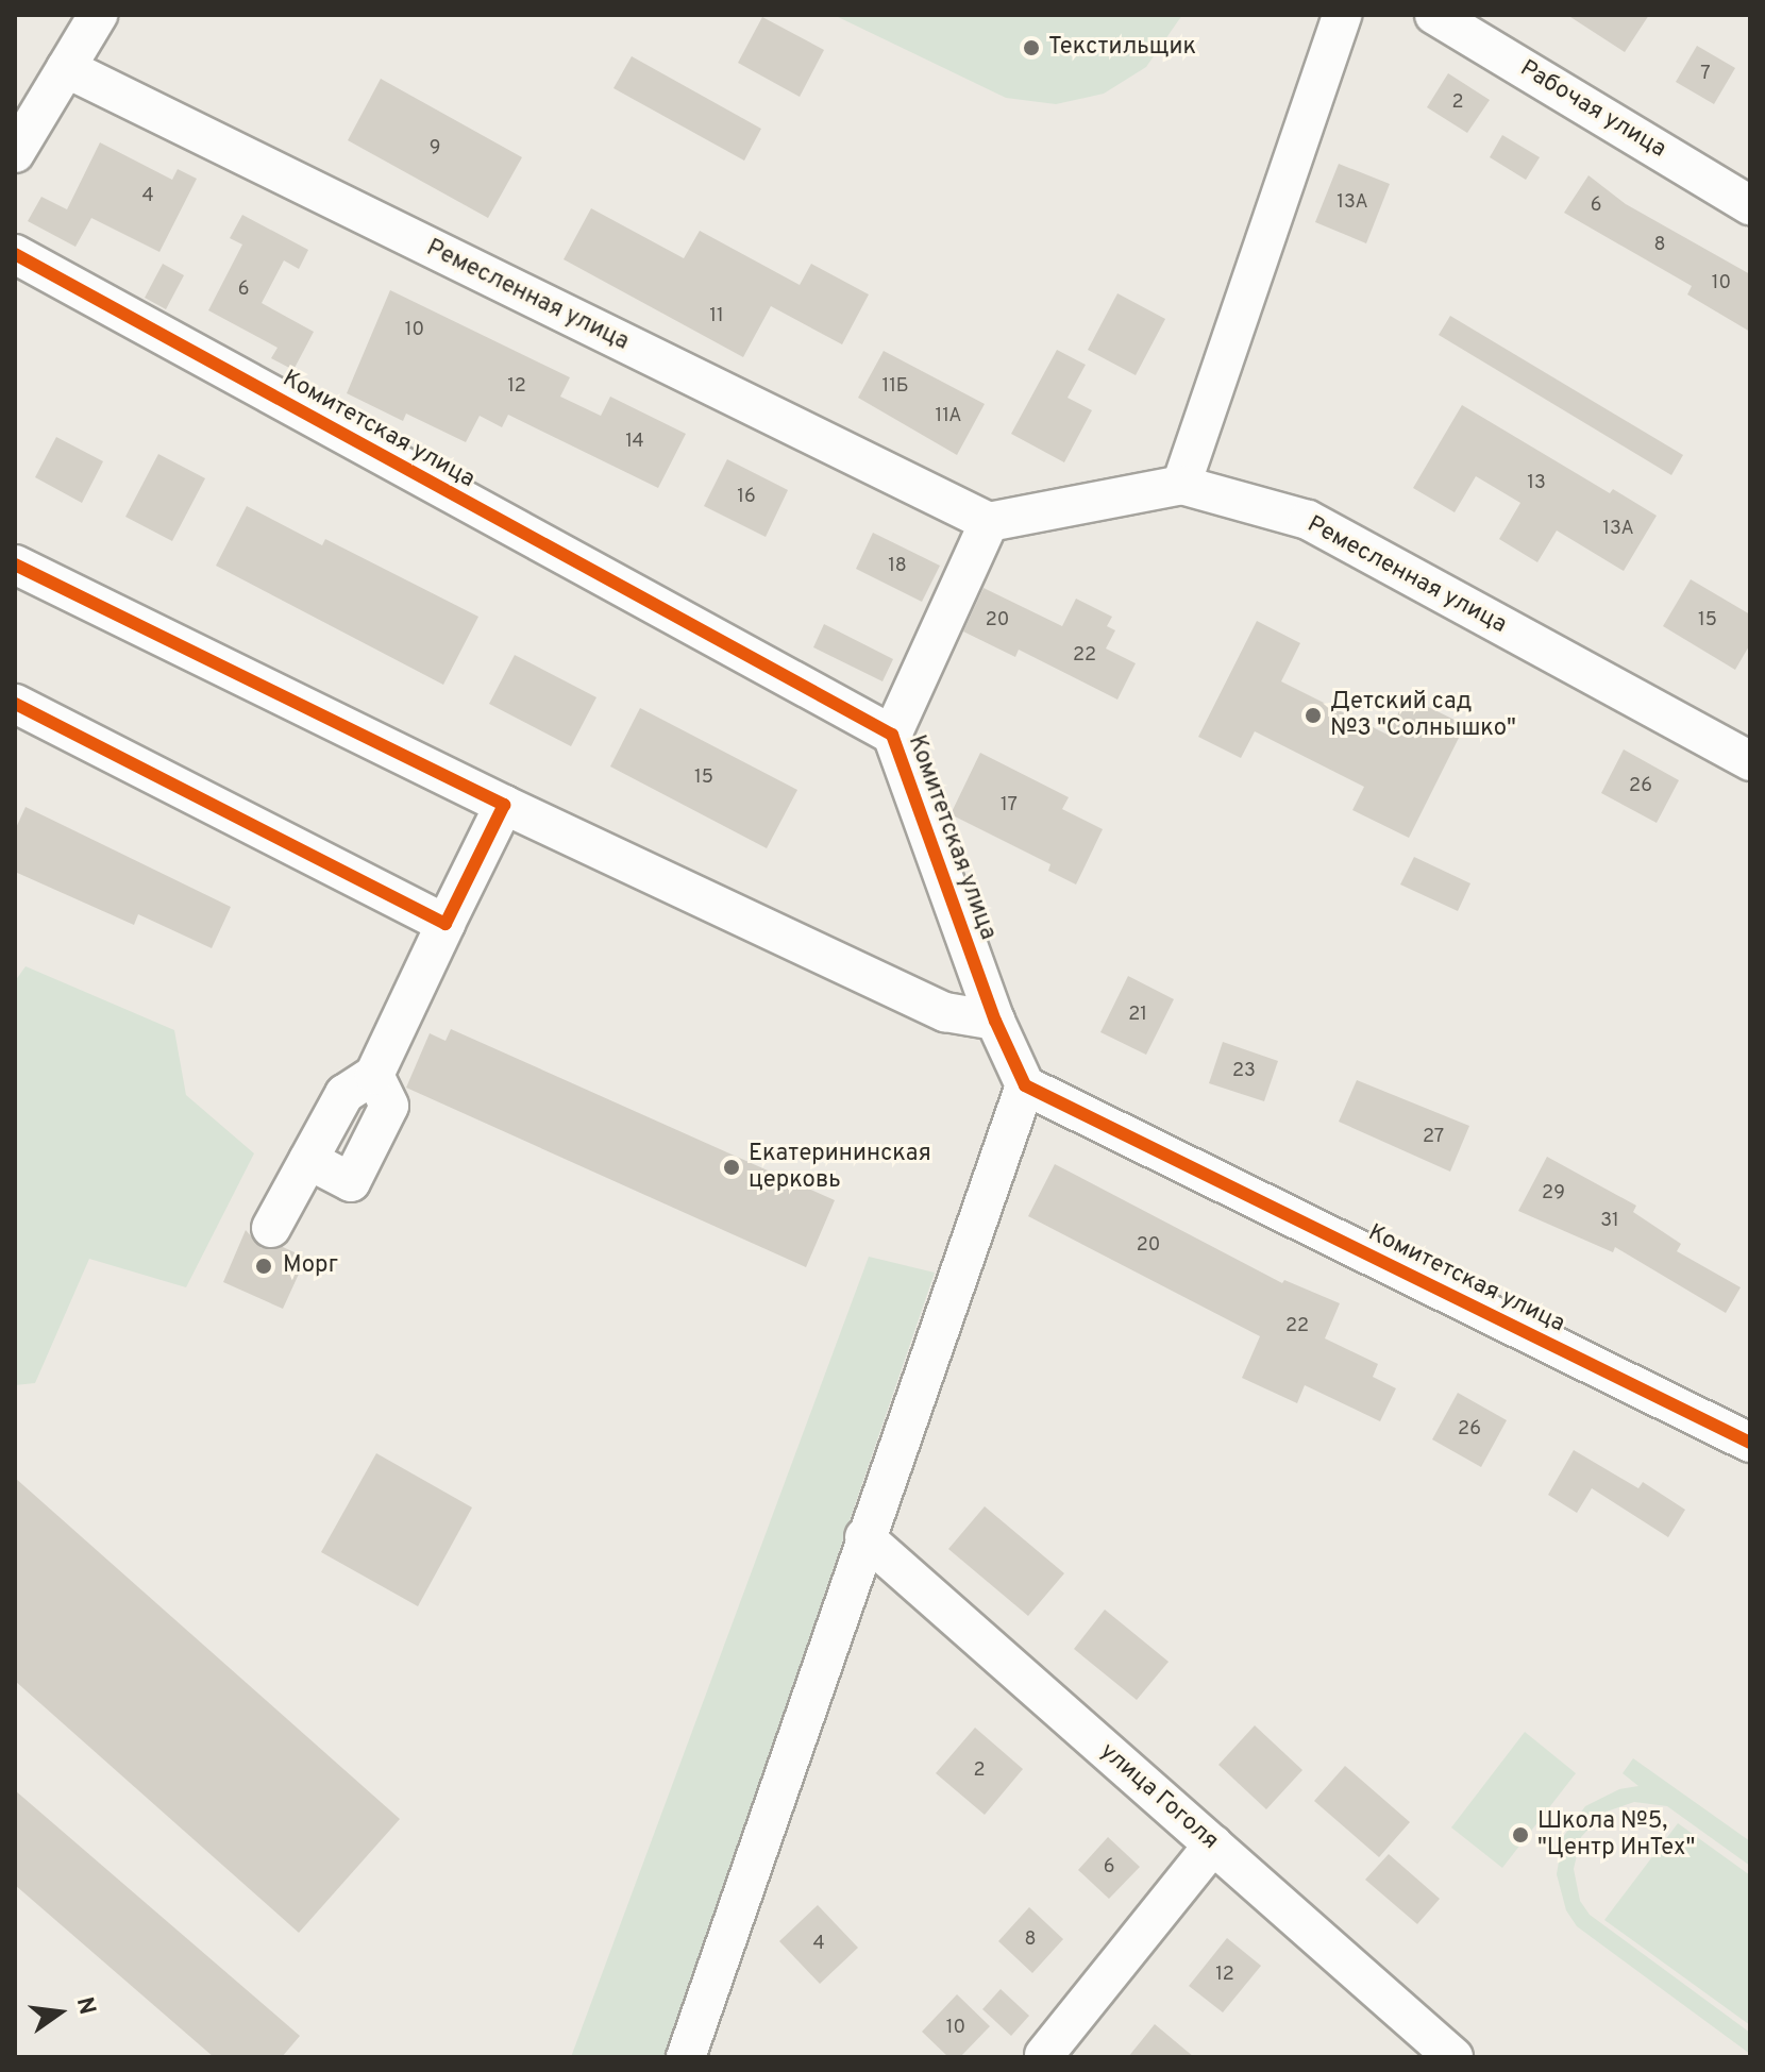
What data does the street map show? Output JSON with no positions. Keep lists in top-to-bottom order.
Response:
{
  "streets": {
    "street": [
      "Рабочая улица",
      "Ремесленная улица",
      "Комитетская улица",
      "улица Гоголя"
    ]
  },
  "places": [
    "Текстильщик",
    "Детский сад №3 \"Солнышко\"",
    "Екатерининская церковь",
    "Морг",
    "Школа №5, \"Центр ИнТех\""
  ],
  "house_numbers": [
    "7",
    "2",
    "9",
    "4",
    "13А",
    "6",
    "8",
    "10",
    "6",
    "11",
    "10",
    "12",
    "11Б",
    "11А",
    "14",
    "13",
    "16",
    "13А",
    "18",
    "20",
    "15",
    "22",
    "15",
    "26",
    "17",
    "21",
    "23",
    "27",
    "29",
    "31",
    "20",
    "22",
    "26",
    "2",
    "6",
    "8",
    "4",
    "12",
    "10"
  ],
  "north": "right"
}
